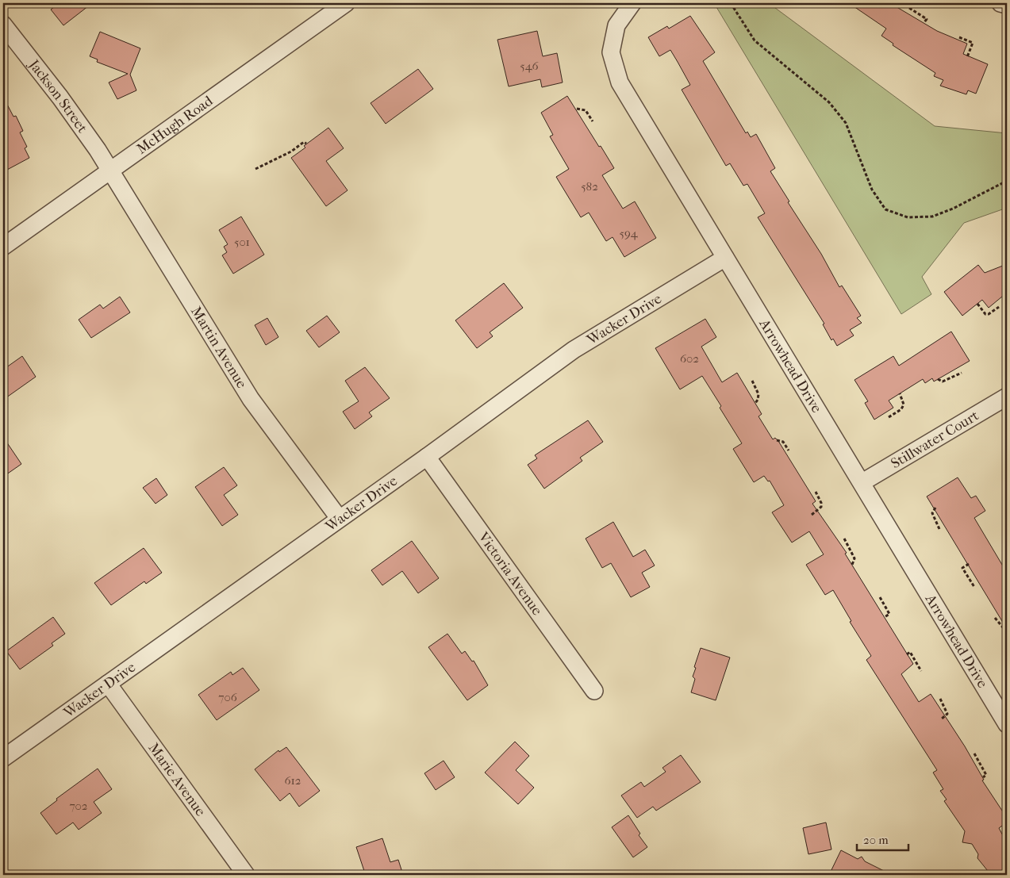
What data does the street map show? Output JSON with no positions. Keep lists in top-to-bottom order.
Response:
{
  "streets": {
    "street": [
      "Jackson Street",
      "McHugh Road",
      "Wacker Drive",
      "Martin Avenue",
      "Arrowhead Drive",
      "Stillwater Court",
      "Victoria Avenue",
      "Marie Avenue"
    ]
  },
  "crossings": [
    ["Jackson Street", "McHugh Road"],
    ["Jackson Street", "Martin Avenue"],
    ["McHugh Road", "Martin Avenue"],
    ["Wacker Drive", "Martin Avenue"],
    ["Wacker Drive", "Arrowhead Drive"],
    ["Wacker Drive", "Victoria Avenue"],
    ["Wacker Drive", "Marie Avenue"],
    ["Arrowhead Drive", "Stillwater Court"]
  ],
  "house_numbers": [
    "546",
    "582",
    "594",
    "501",
    "602",
    "706",
    "612",
    "702"
  ],
  "scale_bar": "20 m"
}
